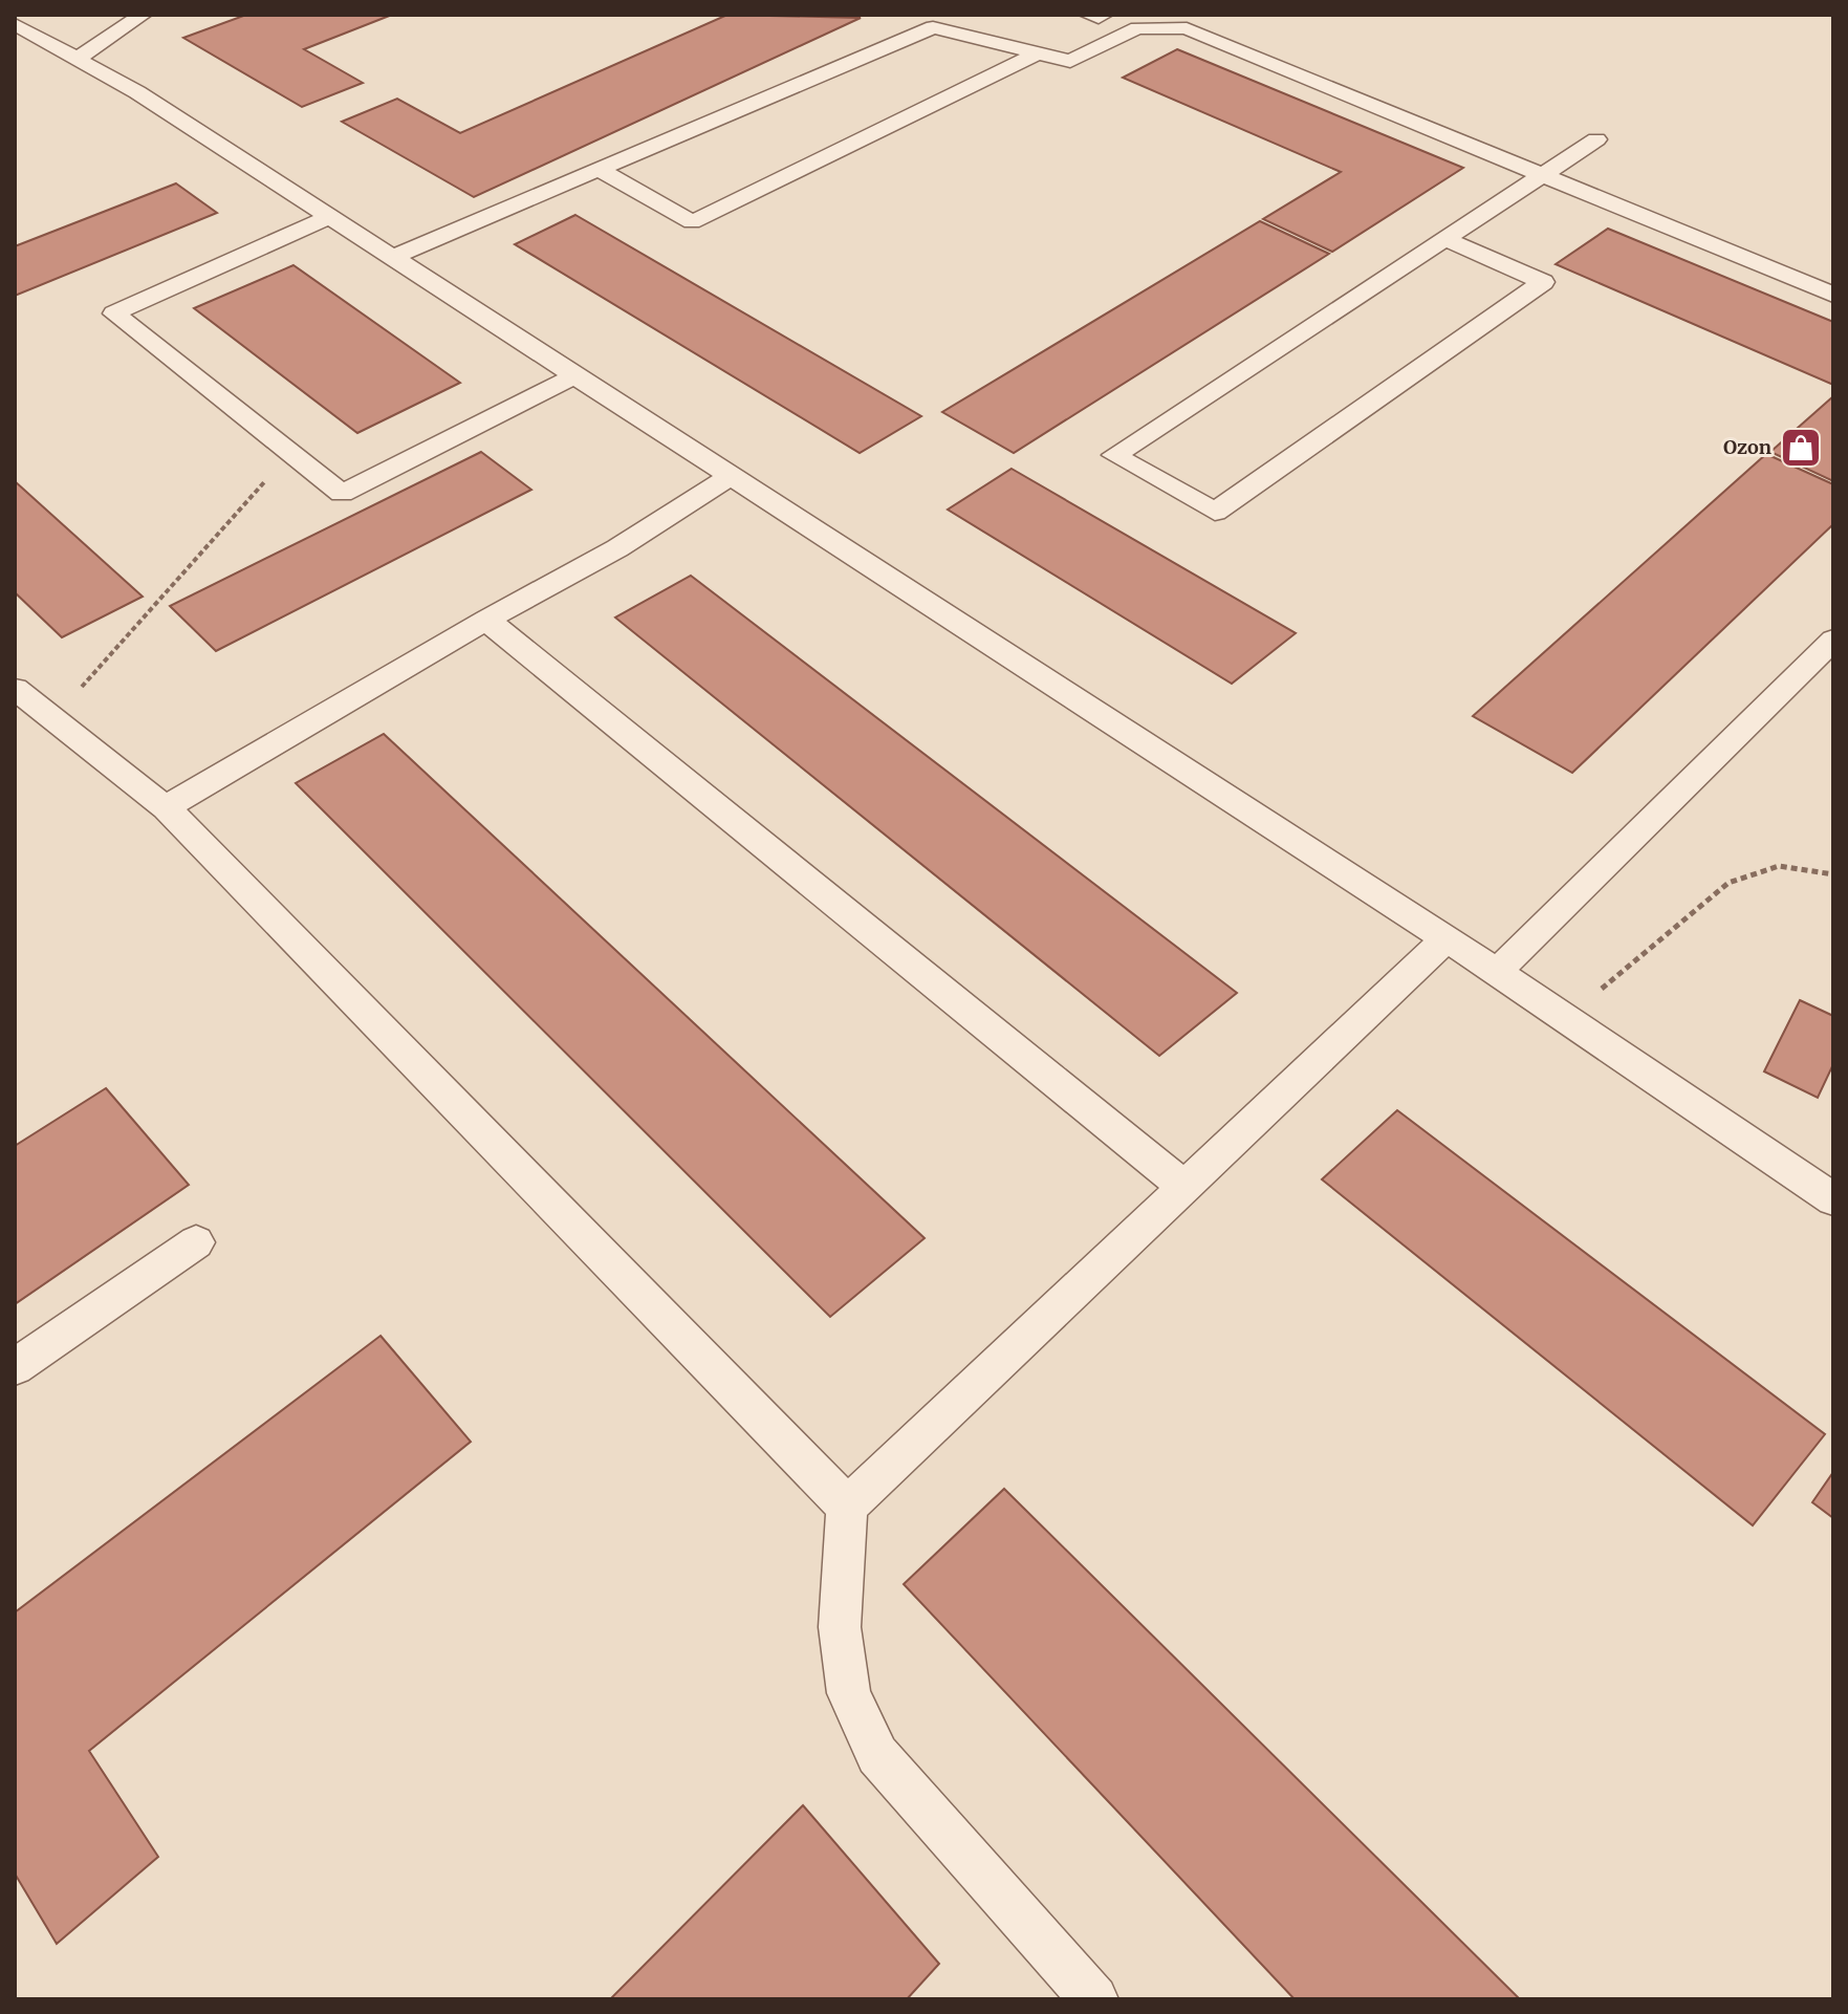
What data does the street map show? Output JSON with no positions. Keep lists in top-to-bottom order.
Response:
{
  "places": {
    "shop": ["Ozon"]
  }
}
